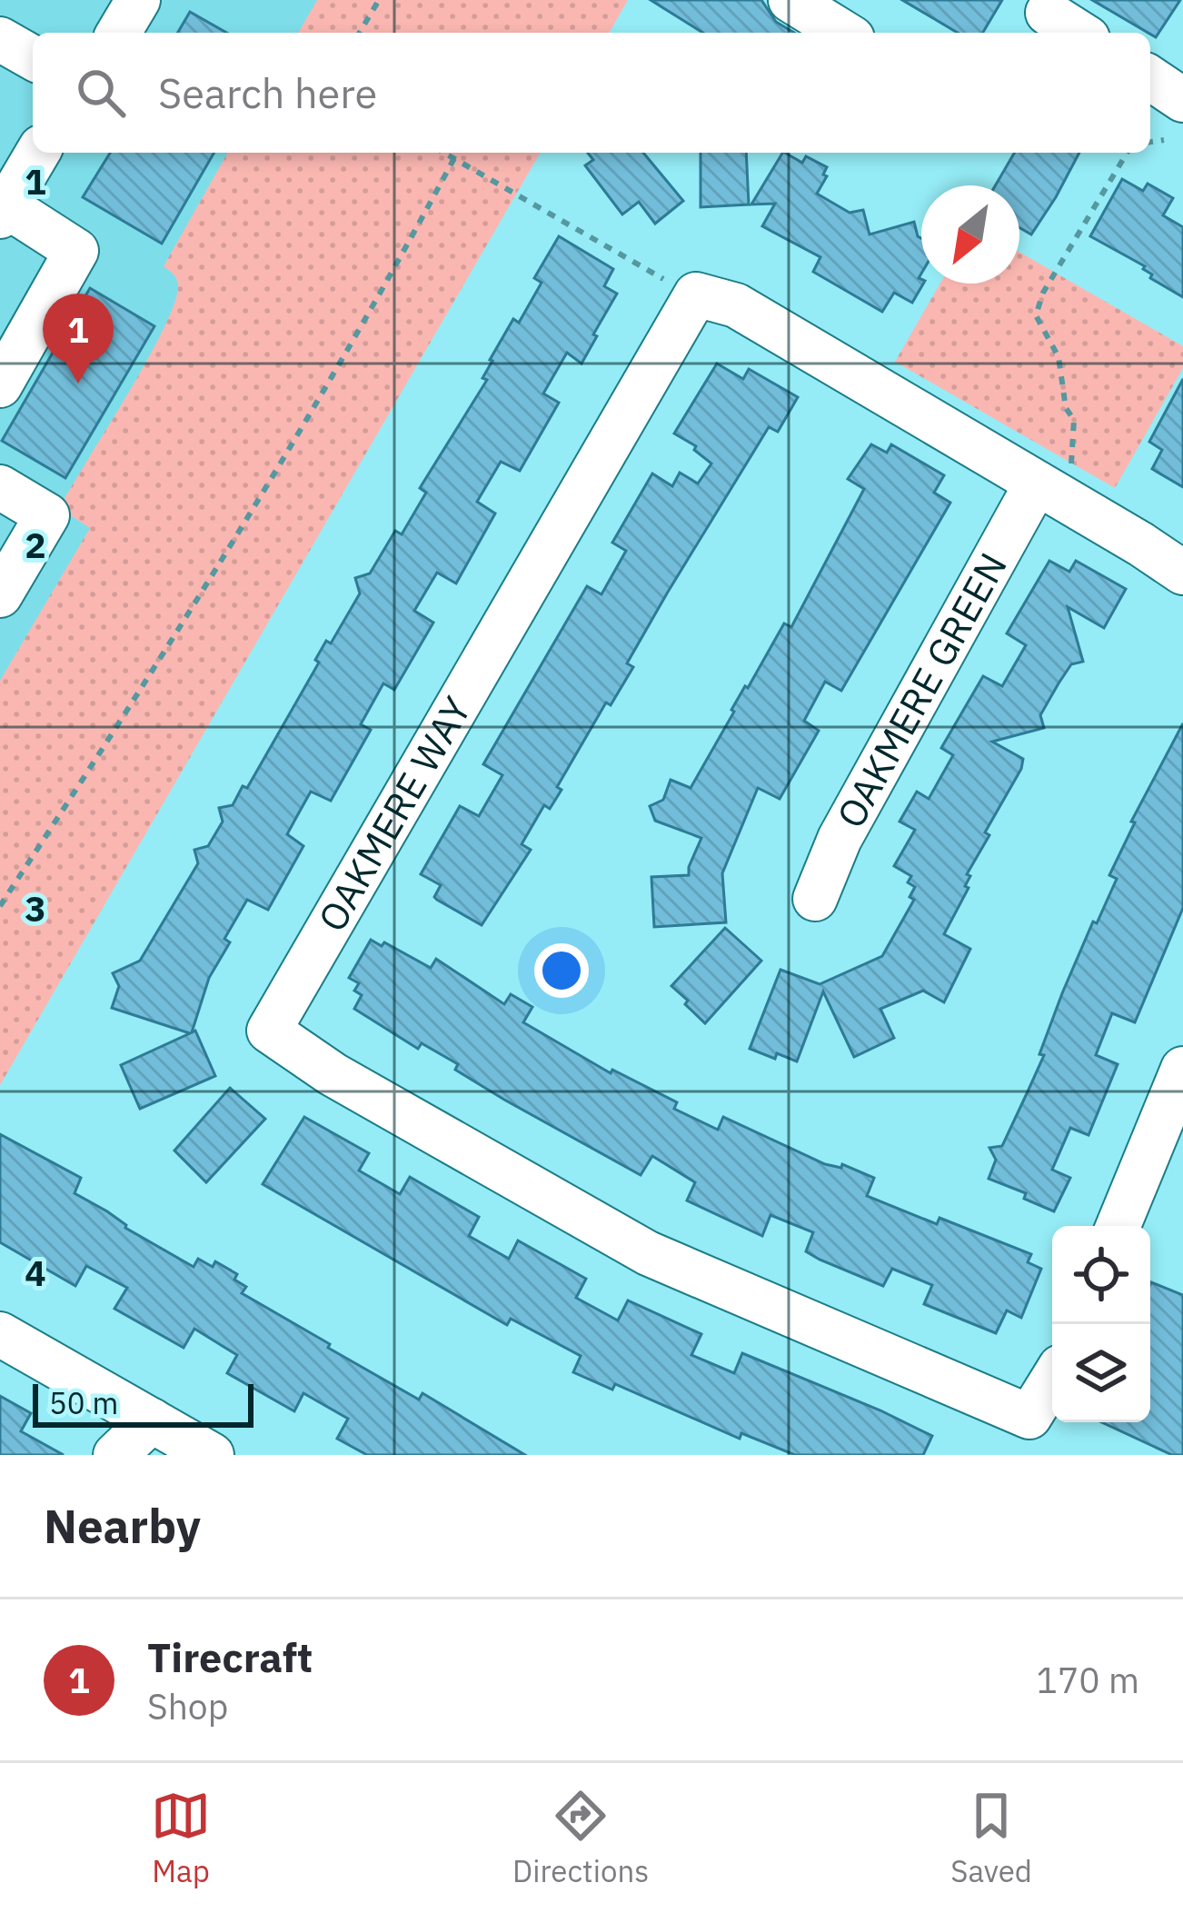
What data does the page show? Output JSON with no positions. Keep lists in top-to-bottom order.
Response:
{
  "streets": {
    "street": ["OAKMERE GREEN", "OAKMERE WAY"]
  },
  "crossings": [
    ["OAKMERE GREEN", "OAKMERE WAY"]
  ],
  "scale_bar": "50 m",
  "north": "bottom left",
  "page": {
    "search": "Search here",
    "pins": "1",
    "scale": "50 m",
    "heading": "Nearby",
    "list": [
      {
        "mark": "1",
        "name": "Tirecraft",
        "note": "Shop",
        "value": "170 m"
      }
    ],
    "nav": ["Map", "Directions", "Saved"]
  },
  "grid": {
    "rows": [
      "1",
      "2",
      "3",
      "4"
    ]
  }
}
